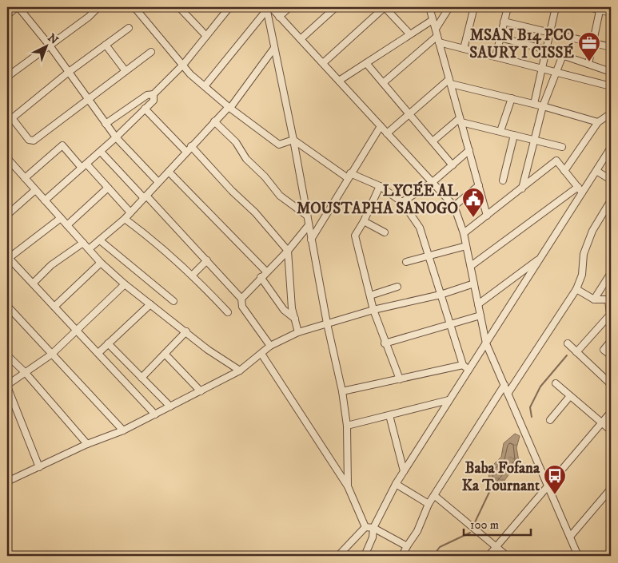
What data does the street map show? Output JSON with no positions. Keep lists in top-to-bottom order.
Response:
{
  "places": {
    "office": ["MSAN B14 PCO SAURY I CISSÉ"],
    "public building": ["LYCÉE AL MOUSTAPHA SANOGO"],
    "bus stop": ["Baba Fofana Ka Tournant"]
  },
  "scale_bar": "100 m",
  "north": "top right"
}
